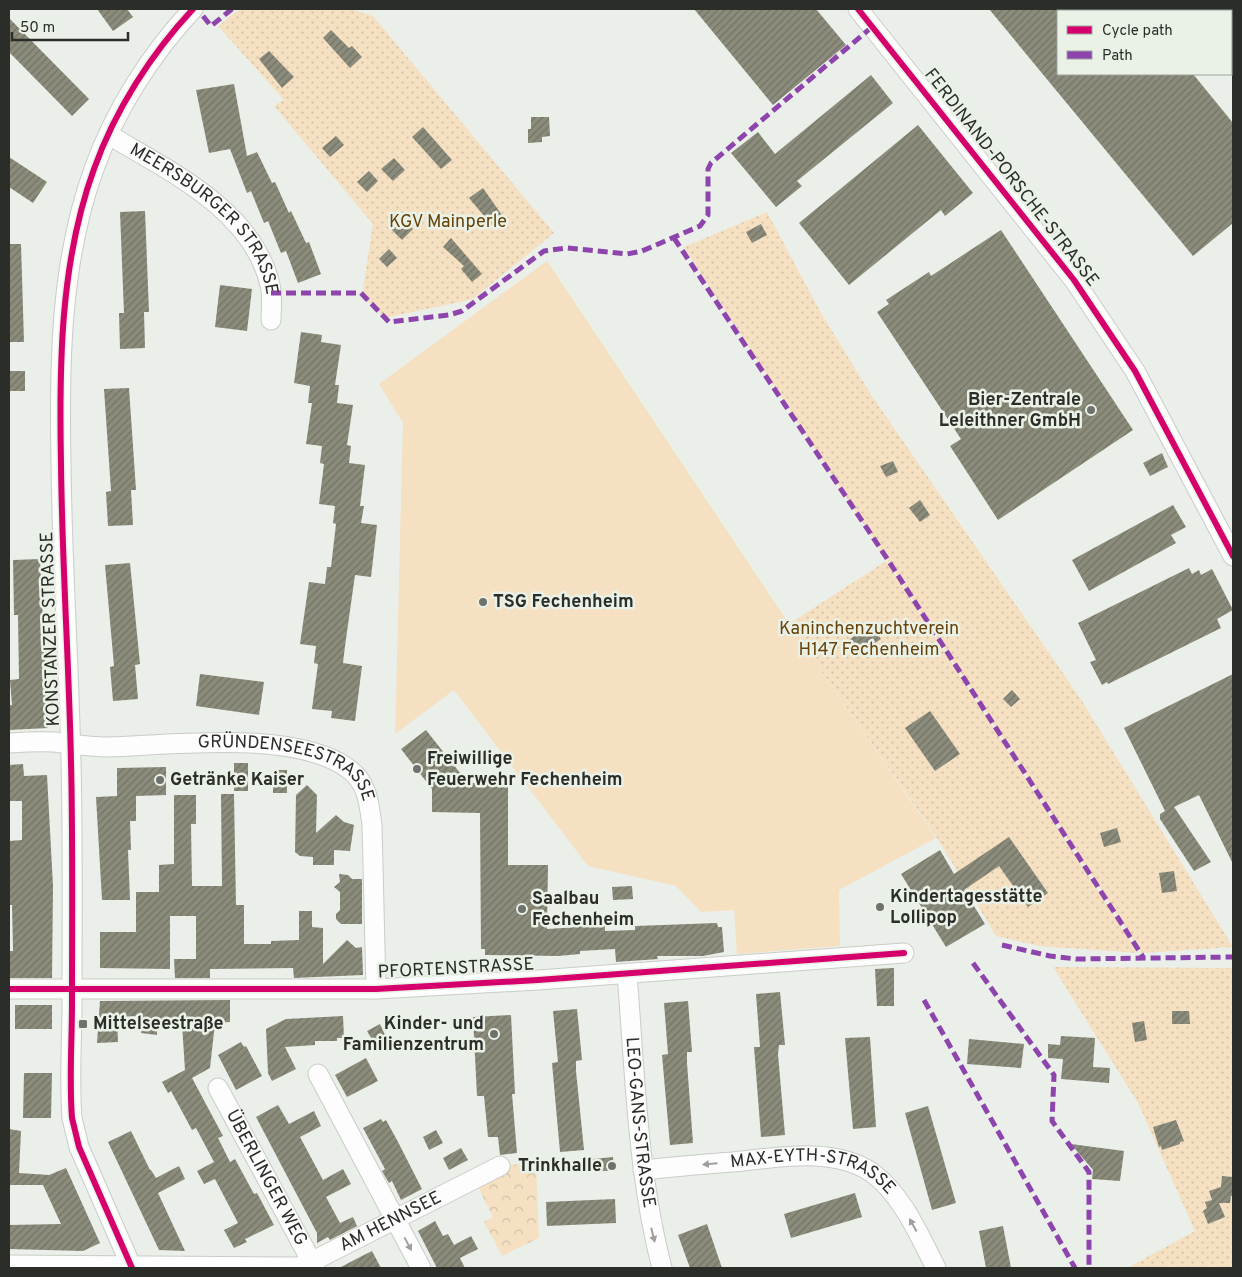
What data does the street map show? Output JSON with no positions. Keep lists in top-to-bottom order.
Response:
{
  "streets": {
    "street": [
      "FERDINAND-PORSCHE-STRASSE",
      "MEERSBURGER STRASSE",
      "KONSTANZER STRASSE",
      "GRÜNDENSEESTRASSE",
      "PFORTENSTRASSE",
      "LEO-GANS-STRASSE",
      "ÜBERLINGER WEG",
      "MAX-EYTH-STRASSE",
      "AM HENNSEE"
    ]
  },
  "crossings": [
    ["MEERSBURGER STRASSE", "KONSTANZER STRASSE"],
    ["KONSTANZER STRASSE", "GRÜNDENSEESTRASSE"],
    ["KONSTANZER STRASSE", "PFORTENSTRASSE"],
    ["KONSTANZER STRASSE", "AM HENNSEE"],
    ["GRÜNDENSEESTRASSE", "PFORTENSTRASSE"],
    ["PFORTENSTRASSE", "LEO-GANS-STRASSE"],
    ["LEO-GANS-STRASSE", "MAX-EYTH-STRASSE"],
    ["ÜBERLINGER WEG", "AM HENNSEE"]
  ],
  "one_way": ["MAX-EYTH-STRASSE"],
  "parks": ["KGV Mainperle", "Kaninchenzuchtverein H147 Fechenheim"],
  "places": {
    "other": [
      "Bier-Zentrale Leleithner GmbH",
      "TSG Fechenheim",
      "Freiwillige Feuerwehr Fechenheim",
      "Getränke Kaiser",
      "Kindertagesstätte Lollipop",
      "Saalbau Fechenheim",
      "Kinder- und Familienzentrum",
      "Trinkhalle"
    ],
    "transit": ["Mittelseestraße"]
  },
  "legend": ["Cycle path", "Path"],
  "scale_bar": "50 m"
}
